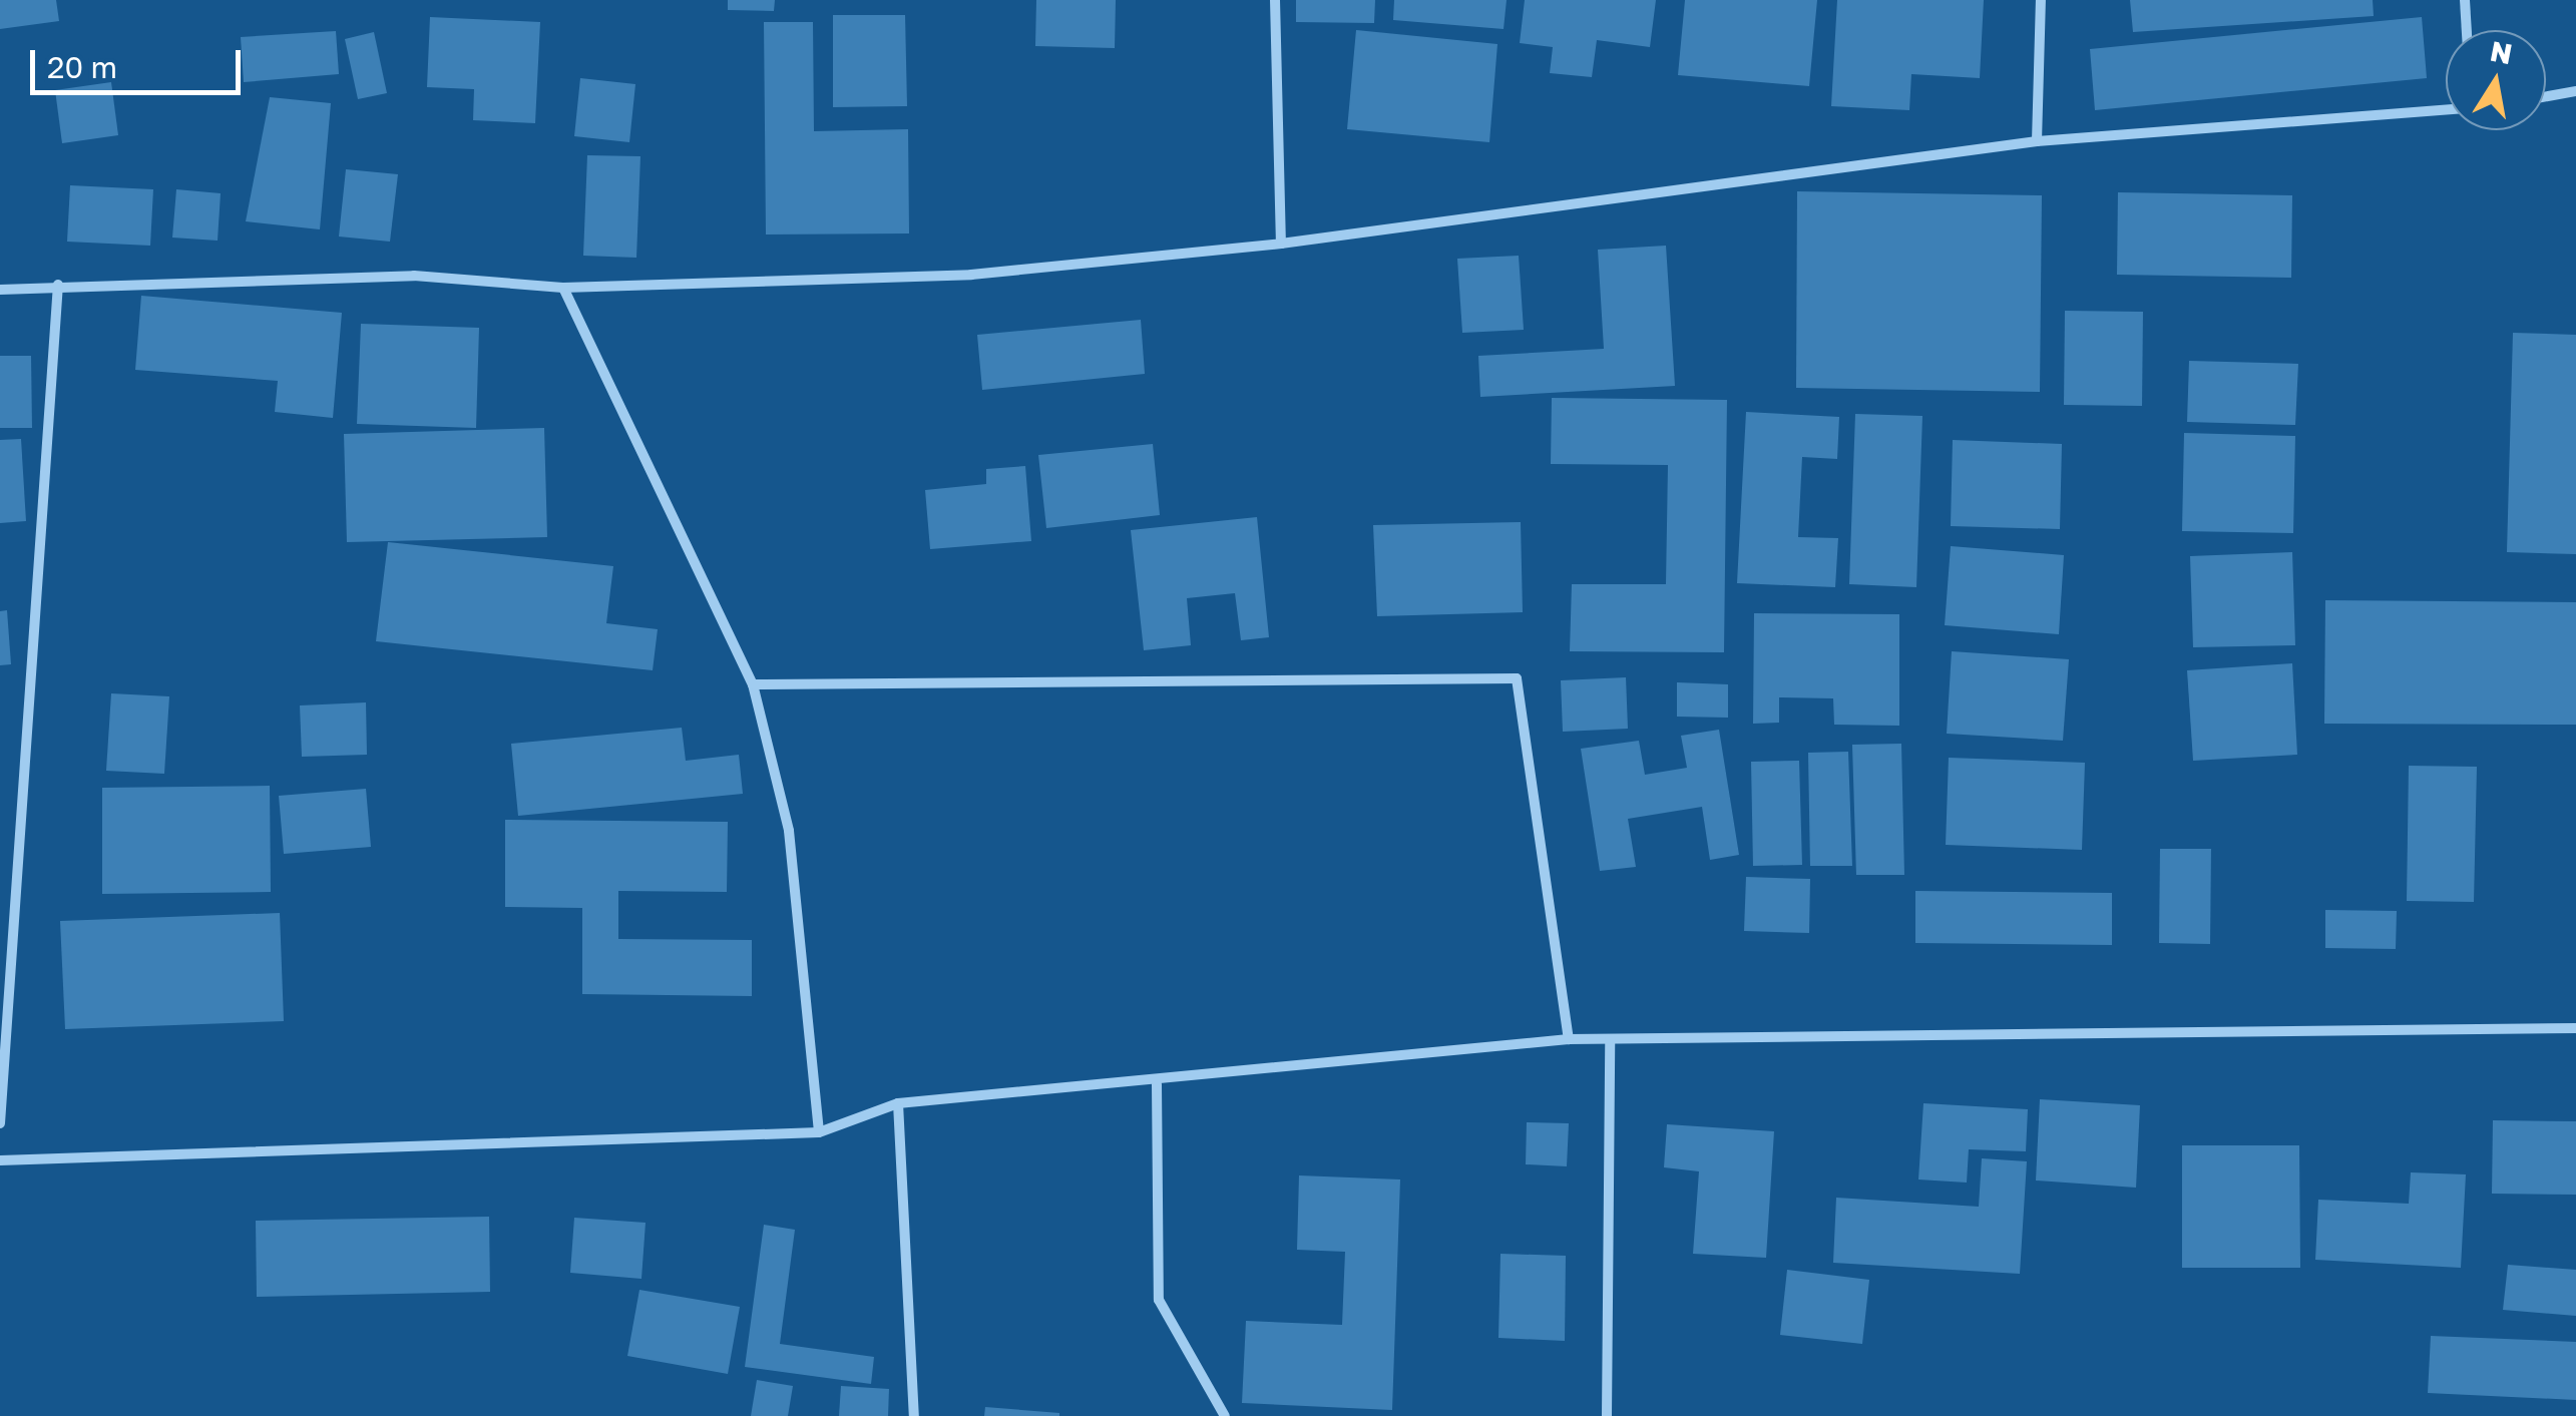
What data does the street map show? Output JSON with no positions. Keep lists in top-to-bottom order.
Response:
{
  "scale_bar": "20 m",
  "north": "top"
}
